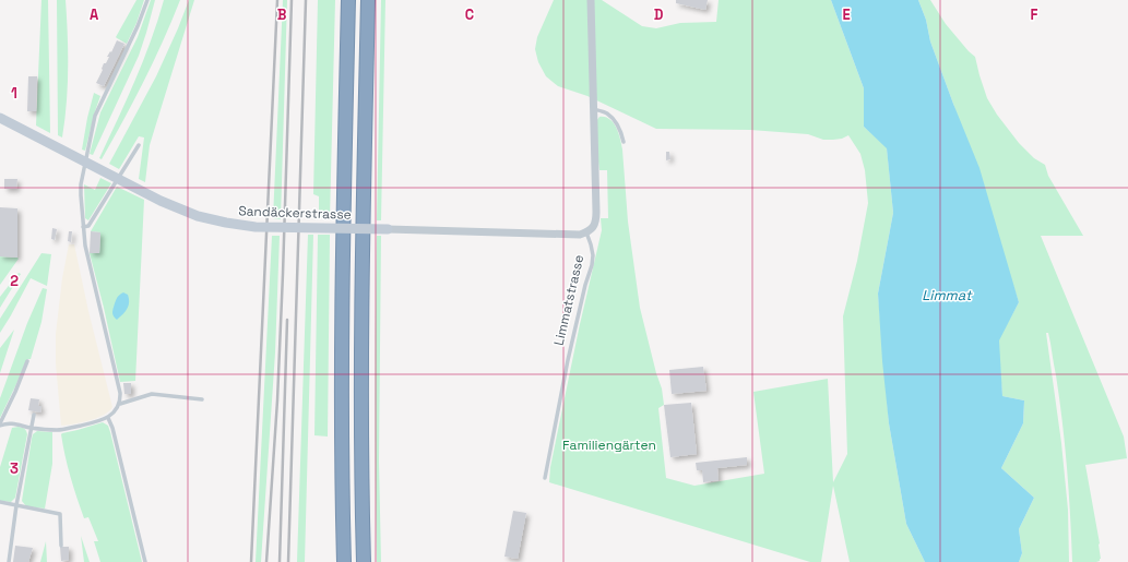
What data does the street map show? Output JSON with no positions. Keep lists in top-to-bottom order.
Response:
{
  "streets": {
    "street": ["Sandäckerstrasse"],
    "lane": ["Limmatstrasse"]
  },
  "crossings": [
    ["Sandäckerstrasse", "Limmatstrasse"]
  ],
  "water": ["Limmat"],
  "parks": ["Familiengärten"],
  "grid": {
    "columns": [
      "A",
      "B",
      "C",
      "D",
      "E",
      "F"
    ],
    "rows": ["1", "2", "3"]
  }
}
